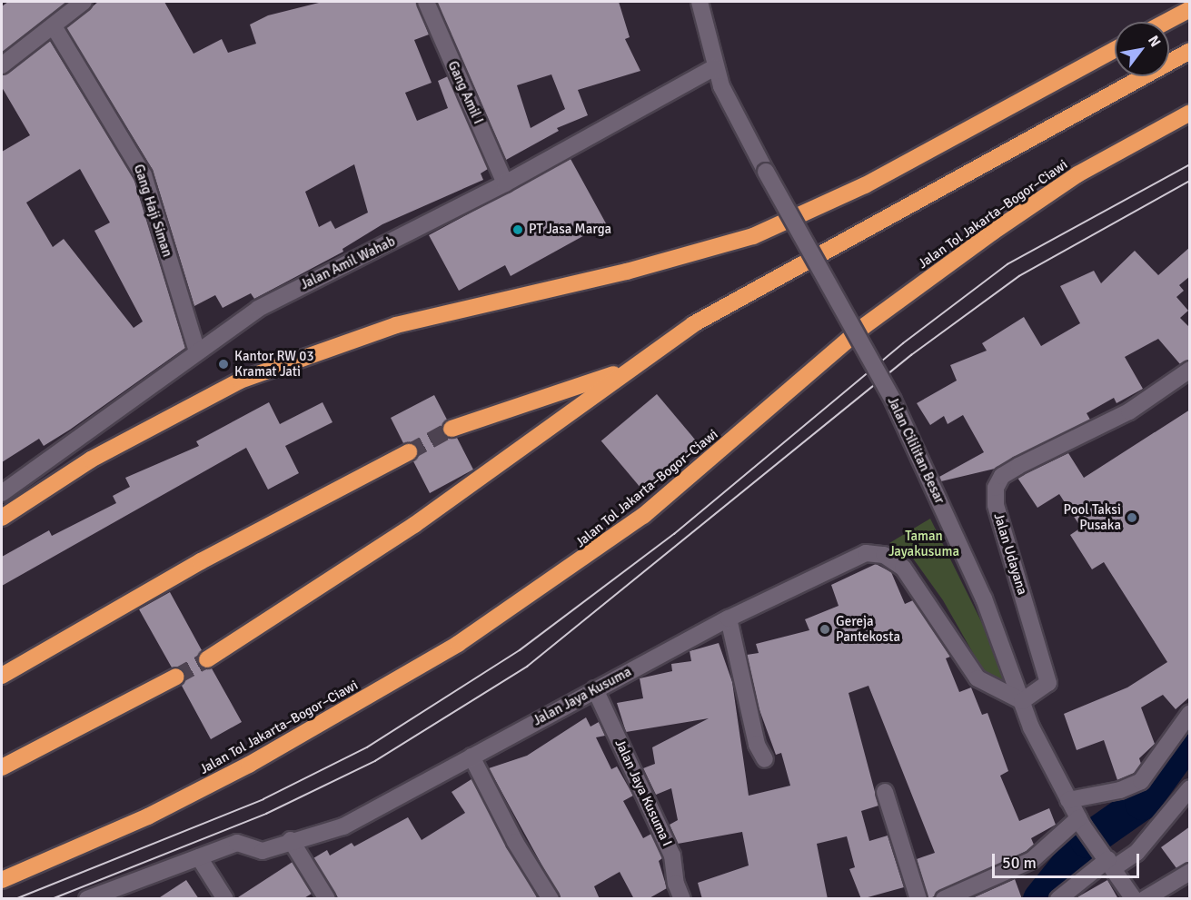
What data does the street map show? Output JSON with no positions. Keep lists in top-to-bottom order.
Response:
{
  "streets": {
    "highway": ["Jalan Tol Jakarta–Bogor–Ciawi"],
    "street": [
      "Gang Amil I",
      "Gang Haji Siman",
      "Jalan Amil Wahab",
      "Jalan Cililitan Besar",
      "Jalan Udayana",
      "Jalan Jaya Kusuma",
      "Jalan Jaya Kusuma I"
    ]
  },
  "crossings": [
    ["Gang Amil I", "Jalan Amil Wahab"],
    ["Gang Haji Siman", "Jalan Amil Wahab"],
    ["Jalan Amil Wahab", "Jalan Cililitan Besar"],
    ["Jalan Cililitan Besar", "Jalan Udayana"],
    ["Jalan Cililitan Besar", "Jalan Jaya Kusuma"],
    ["Jalan Udayana", "Jalan Jaya Kusuma"],
    ["Jalan Jaya Kusuma", "Jalan Jaya Kusuma I"]
  ],
  "parks": ["Taman Jayakusuma"],
  "places": [
    "PT Jasa Marga",
    "Kantor RW 03 Kramat Jati",
    "Pool Taksi Pusaka",
    "Gereja Pantekosta"
  ],
  "scale_bar": "50 m",
  "north": "top right"
}
